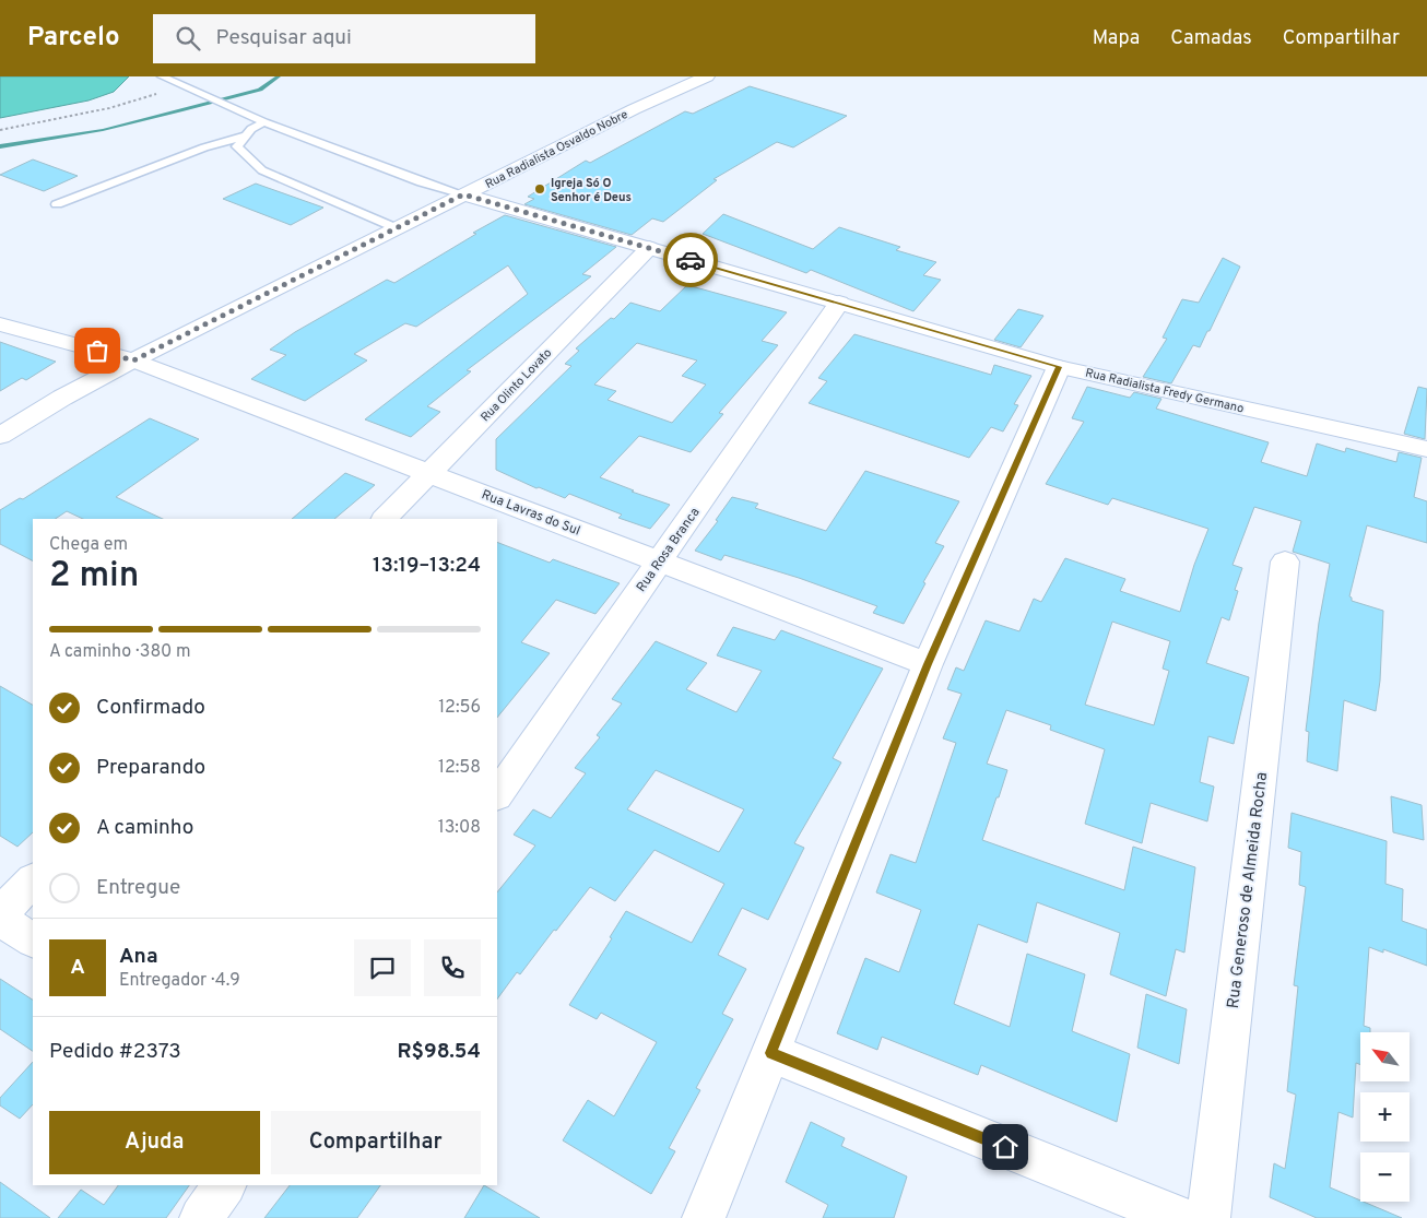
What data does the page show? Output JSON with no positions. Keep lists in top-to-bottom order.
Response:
{
  "streets": {
    "street": [
      "Rua Radialista Osvaldo Nobre",
      "Rua Olinto Lovato",
      "Rua Radialista Fredy Germano",
      "Rua Lavras do Sul",
      "Rua Rosa Branca",
      "Rua Generoso de Almeida Rocha"
    ]
  },
  "crossings": [
    ["Rua Radialista Osvaldo Nobre", "Rua Radialista Fredy Germano"],
    ["Rua Radialista Osvaldo Nobre", "Rua Lavras do Sul"],
    ["Rua Olinto Lovato", "Rua Radialista Fredy Germano"],
    ["Rua Olinto Lovato", "Rua Lavras do Sul"],
    ["Rua Radialista Fredy Germano", "Rua Rosa Branca"],
    ["Rua Lavras do Sul", "Rua Rosa Branca"]
  ],
  "places": ["Igreja Só O Senhor é Deus"],
  "north": "top left",
  "page": {
    "header": "Parcelo",
    "search": "Pesquisar aqui",
    "nav": ["Mapa", "Camadas", "Compartilhar"],
    "heading": ["2 min", "Chega em", "13:19–13:24"],
    "panel": [
      "Ana",
      "Entregador · 4.9",
      "Pedido #2373",
      "R$98.54"
    ],
    "bar": "A caminho · 380 m",
    "list": [
      ["Confirmado", "12:56"],
      ["Preparando", "12:58"],
      ["A caminho", "13:08"],
      "Entregue"
    ],
    "round": "A",
    "map_buttons": ["+", "−"],
    "buttons": ["Ajuda", "Compartilhar"]
  }
}
